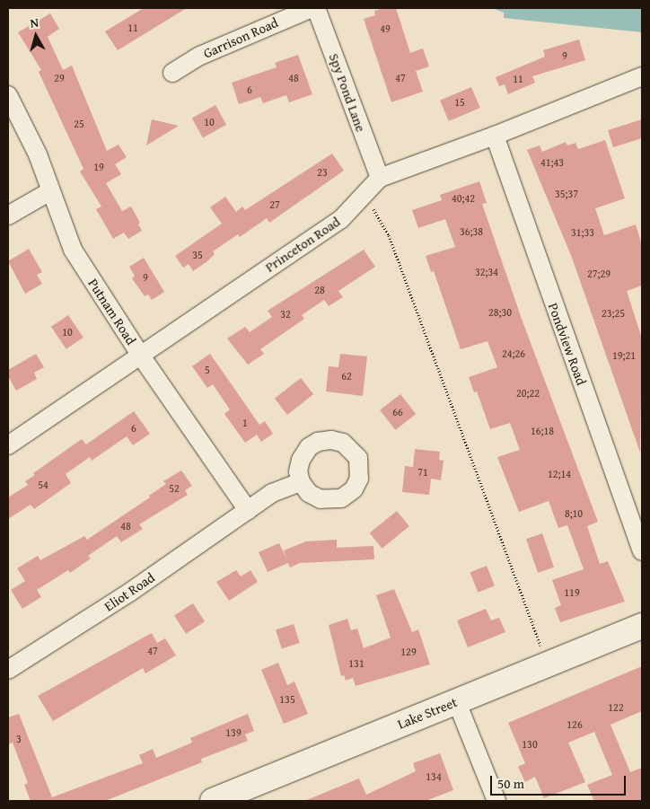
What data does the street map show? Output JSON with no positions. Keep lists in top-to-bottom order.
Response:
{
  "streets": {
    "main road": ["Lake Street"],
    "street": [
      "Garrison Road",
      "Spy Pond Lane",
      "Princeton Road",
      "Putnam Road",
      "Pondview Road",
      "Eliot Road"
    ]
  },
  "crossings": [
    ["Spy Pond Lane", "Princeton Road"],
    ["Princeton Road", "Putnam Road"],
    ["Princeton Road", "Pondview Road"],
    ["Putnam Road", "Eliot Road"]
  ],
  "house_numbers": [
    "11",
    "49",
    "9",
    "29",
    "48",
    "47",
    "11",
    "6",
    "15",
    "10",
    "25",
    "41;43",
    "19",
    "23",
    "35;37",
    "40;42",
    "27",
    "36;38",
    "31;33",
    "35",
    "32;34",
    "27;29",
    "9",
    "28",
    "28;30",
    "23;25",
    "32",
    "10",
    "24;26",
    "19;21",
    "5",
    "62",
    "20;22",
    "66",
    "1",
    "6",
    "16;18",
    "71",
    "12;14",
    "54",
    "52",
    "8;10",
    "48",
    "119",
    "47",
    "129",
    "131",
    "135",
    "122",
    "126",
    "139",
    "3",
    "130",
    "134"
  ],
  "scale_bar": "50 m",
  "north": "top"
}
